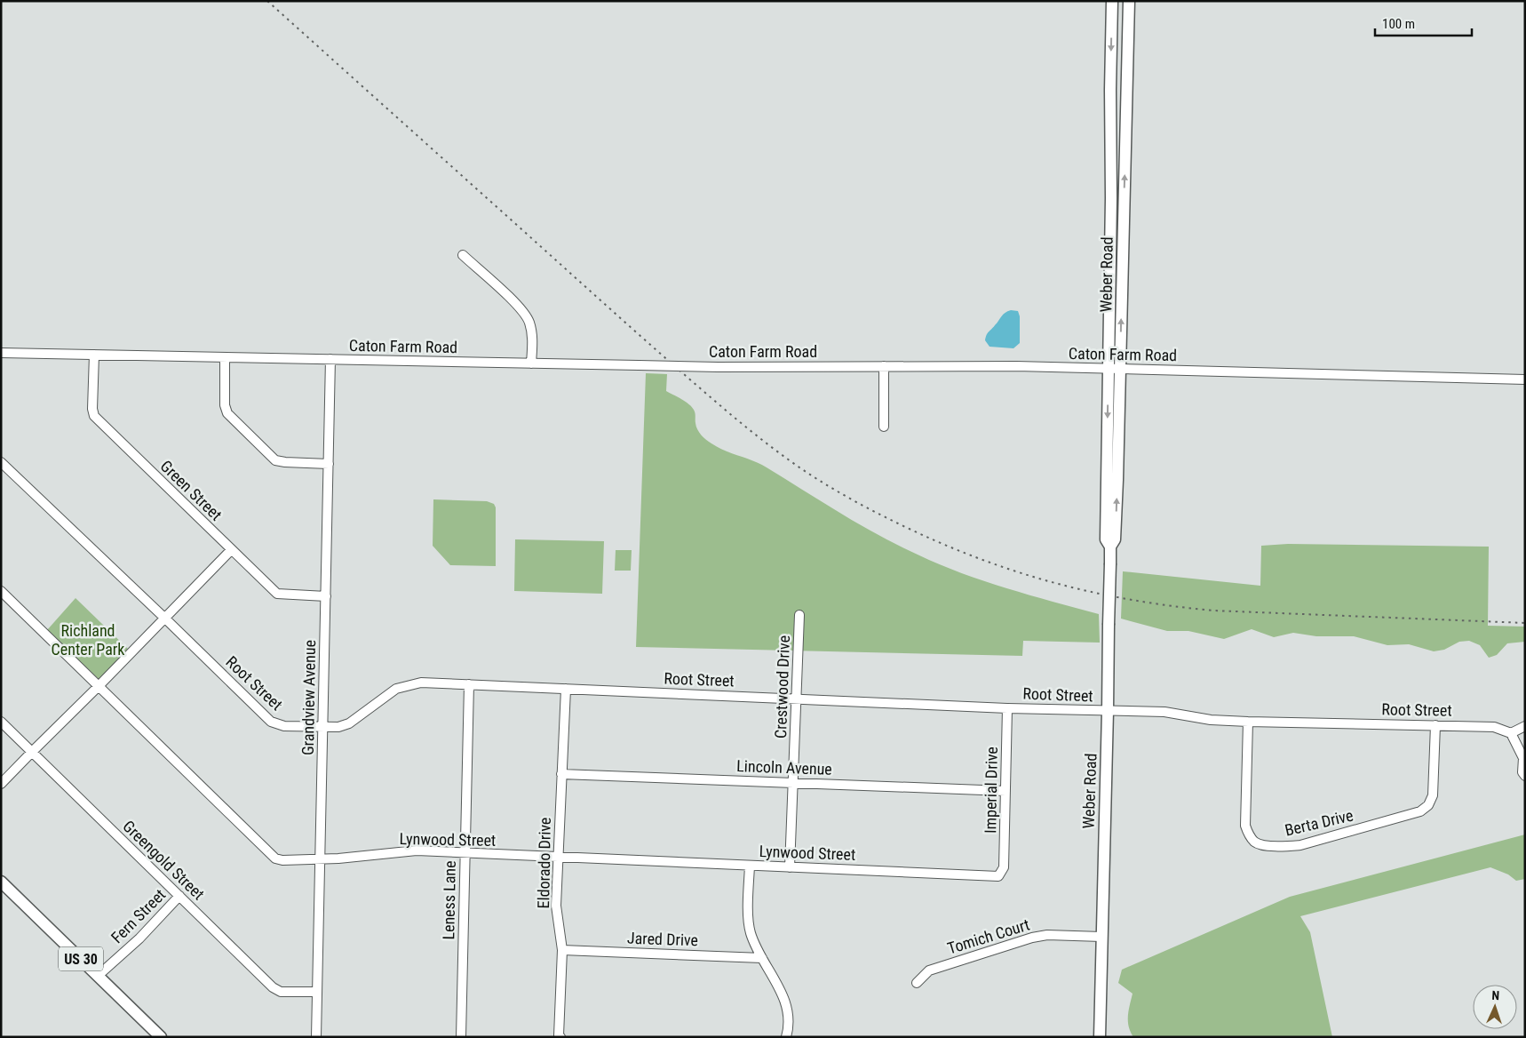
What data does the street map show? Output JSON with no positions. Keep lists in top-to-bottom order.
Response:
{
  "streets": {
    "main road": ["Weber Road", "US 30"],
    "street": [
      "Caton Farm Road",
      "Green Street",
      "Root Street",
      "Crestwood Drive",
      "Grandview Avenue",
      "Lincoln Avenue",
      "Imperial Drive",
      "Berta Drive",
      "Lynwood Street",
      "Greengold Street",
      "Eldorado Drive",
      "Leness Lane",
      "Fern Street",
      "Tomich Court",
      "Jared Drive"
    ]
  },
  "crossings": [
    ["Weber Road", "Caton Farm Road"],
    ["Weber Road", "Root Street"],
    ["Weber Road", "Tomich Court"],
    ["Caton Farm Road", "Green Street"],
    ["Caton Farm Road", "Grandview Avenue"],
    ["Green Street", "Grandview Avenue"],
    ["Root Street", "Crestwood Drive"],
    ["Root Street", "Grandview Avenue"],
    ["Root Street", "Imperial Drive"],
    ["Root Street", "Berta Drive"],
    ["Root Street", "Eldorado Drive"],
    ["Root Street", "Leness Lane"],
    ["Crestwood Drive", "Lincoln Avenue"],
    ["Crestwood Drive", "Lynwood Street"],
    ["Grandview Avenue", "Lynwood Street"],
    ["Grandview Avenue", "Greengold Street"],
    ["Lincoln Avenue", "Imperial Drive"],
    ["Lincoln Avenue", "Eldorado Drive"],
    ["Imperial Drive", "Lynwood Street"],
    ["Lynwood Street", "Eldorado Drive"],
    ["Lynwood Street", "Leness Lane"],
    ["Greengold Street", "Fern Street"],
    ["Eldorado Drive", "Jared Drive"],
    ["Fern Street", "US 30"]
  ],
  "parks": ["Richland Center Park"],
  "scale_bar": "100 m",
  "north": "top"
}
